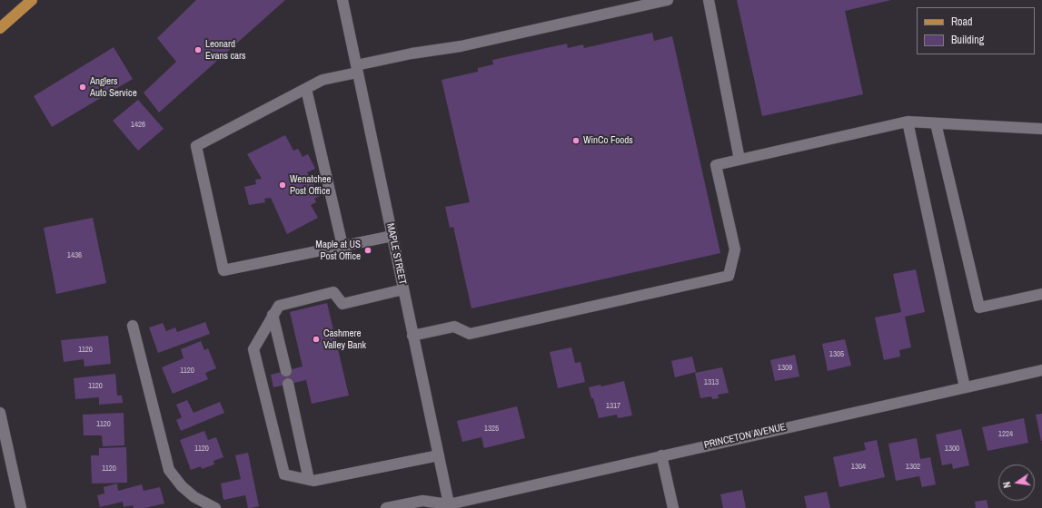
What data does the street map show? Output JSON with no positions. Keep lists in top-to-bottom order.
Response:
{
  "streets": {
    "street": ["MAPLE STREET", "PRINCETON AVENUE"]
  },
  "crossings": [
    ["MAPLE STREET", "PRINCETON AVENUE"]
  ],
  "places": [
    "Leonard Evans cars",
    "Anglers Auto Service",
    "WinCo Foods",
    "Wenatchee Post Office",
    "Maple at US Post Office",
    "Cashmere Valley Bank"
  ],
  "house_numbers": [
    "1426",
    "1436",
    "1120",
    "1305",
    "1309",
    "1120",
    "1313",
    "1120",
    "1317",
    "1120",
    "1325",
    "1224",
    "1120",
    "1300",
    "1304",
    "1302",
    "1120"
  ],
  "legend": ["Road", "Building"],
  "north": "left"
}
